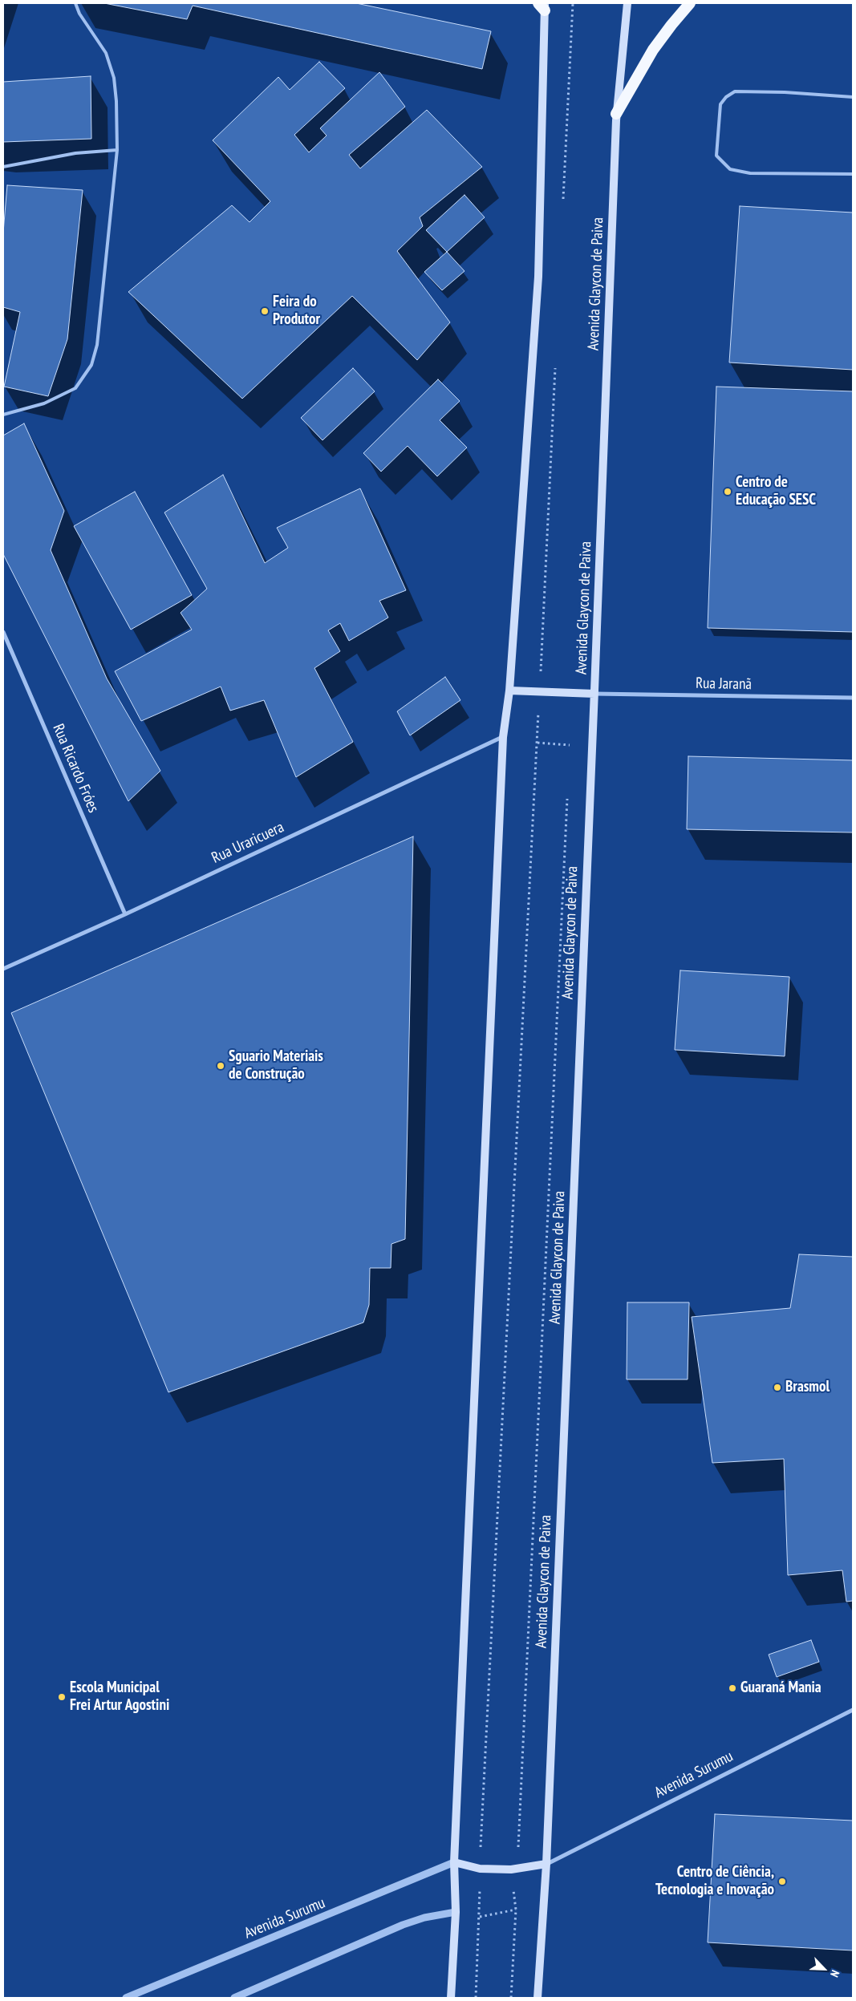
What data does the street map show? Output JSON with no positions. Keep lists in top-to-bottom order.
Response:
{
  "streets": {
    "main road": ["Avenida Glaycon de Paiva"],
    "street": [
      "Rua Jaranã",
      "Rua Ricardo Fróes",
      "Rua Uraricuera",
      "Avenida Surumu"
    ]
  },
  "crossings": [
    ["Avenida Glaycon de Paiva", "Rua Jaranã"],
    ["Avenida Glaycon de Paiva", "Avenida Surumu"],
    ["Rua Ricardo Fróes", "Rua Uraricuera"]
  ],
  "places": [
    "Feira do Produtor",
    "Centro de Educação SESC",
    "Sguario Materiais de Construção",
    "Brasmol",
    "Guaraná Mania",
    "Escola Municipal Frei Artur Agostini",
    "Centro de Ciência, Tecnologia e Inovação"
  ],
  "north": "bottom right"
}
